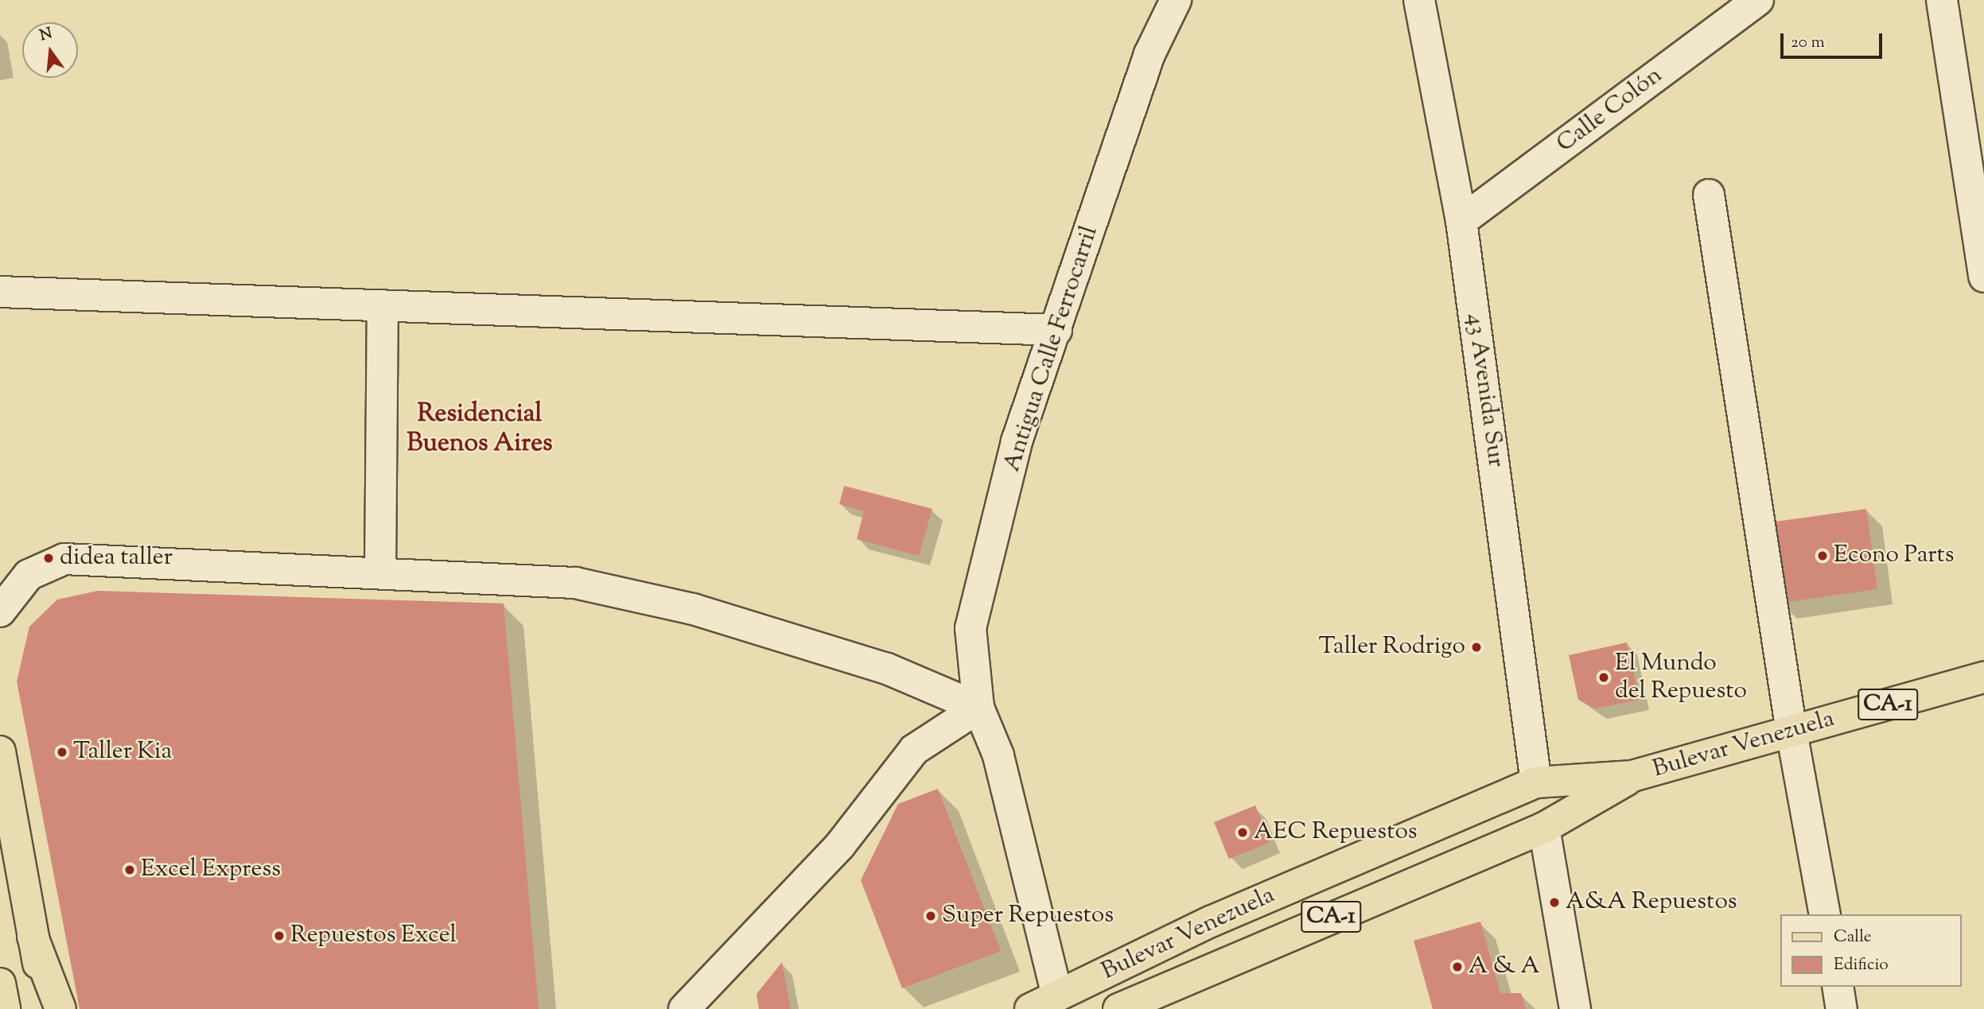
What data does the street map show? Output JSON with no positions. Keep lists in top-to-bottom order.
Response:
{
  "streets": {
    "main road": ["CA-1", "Bulevar Venezuela"],
    "street": ["Calle Colón", "Antigua Calle Ferrocarril", "43 Avenida Sur"]
  },
  "crossings": [
    ["Calle Colón", "43 Avenida Sur"],
    ["Antigua Calle Ferrocarril", "Bulevar Venezuela"],
    ["43 Avenida Sur", "Bulevar Venezuela"]
  ],
  "districts": ["Residencial Buenos Aires"],
  "places": [
    "Econo Parts",
    "didea taller",
    "Taller Rodrigo",
    "El Mundo del Repuesto",
    "Taller Kia",
    "AEC Repuestos",
    "Excel Express",
    "A&A Repuestos",
    "Super Repuestos",
    "Repuestos Excel",
    "A & A"
  ],
  "legend": ["Calle", "Edificio"],
  "scale_bar": "20 m",
  "north": "top"
}
